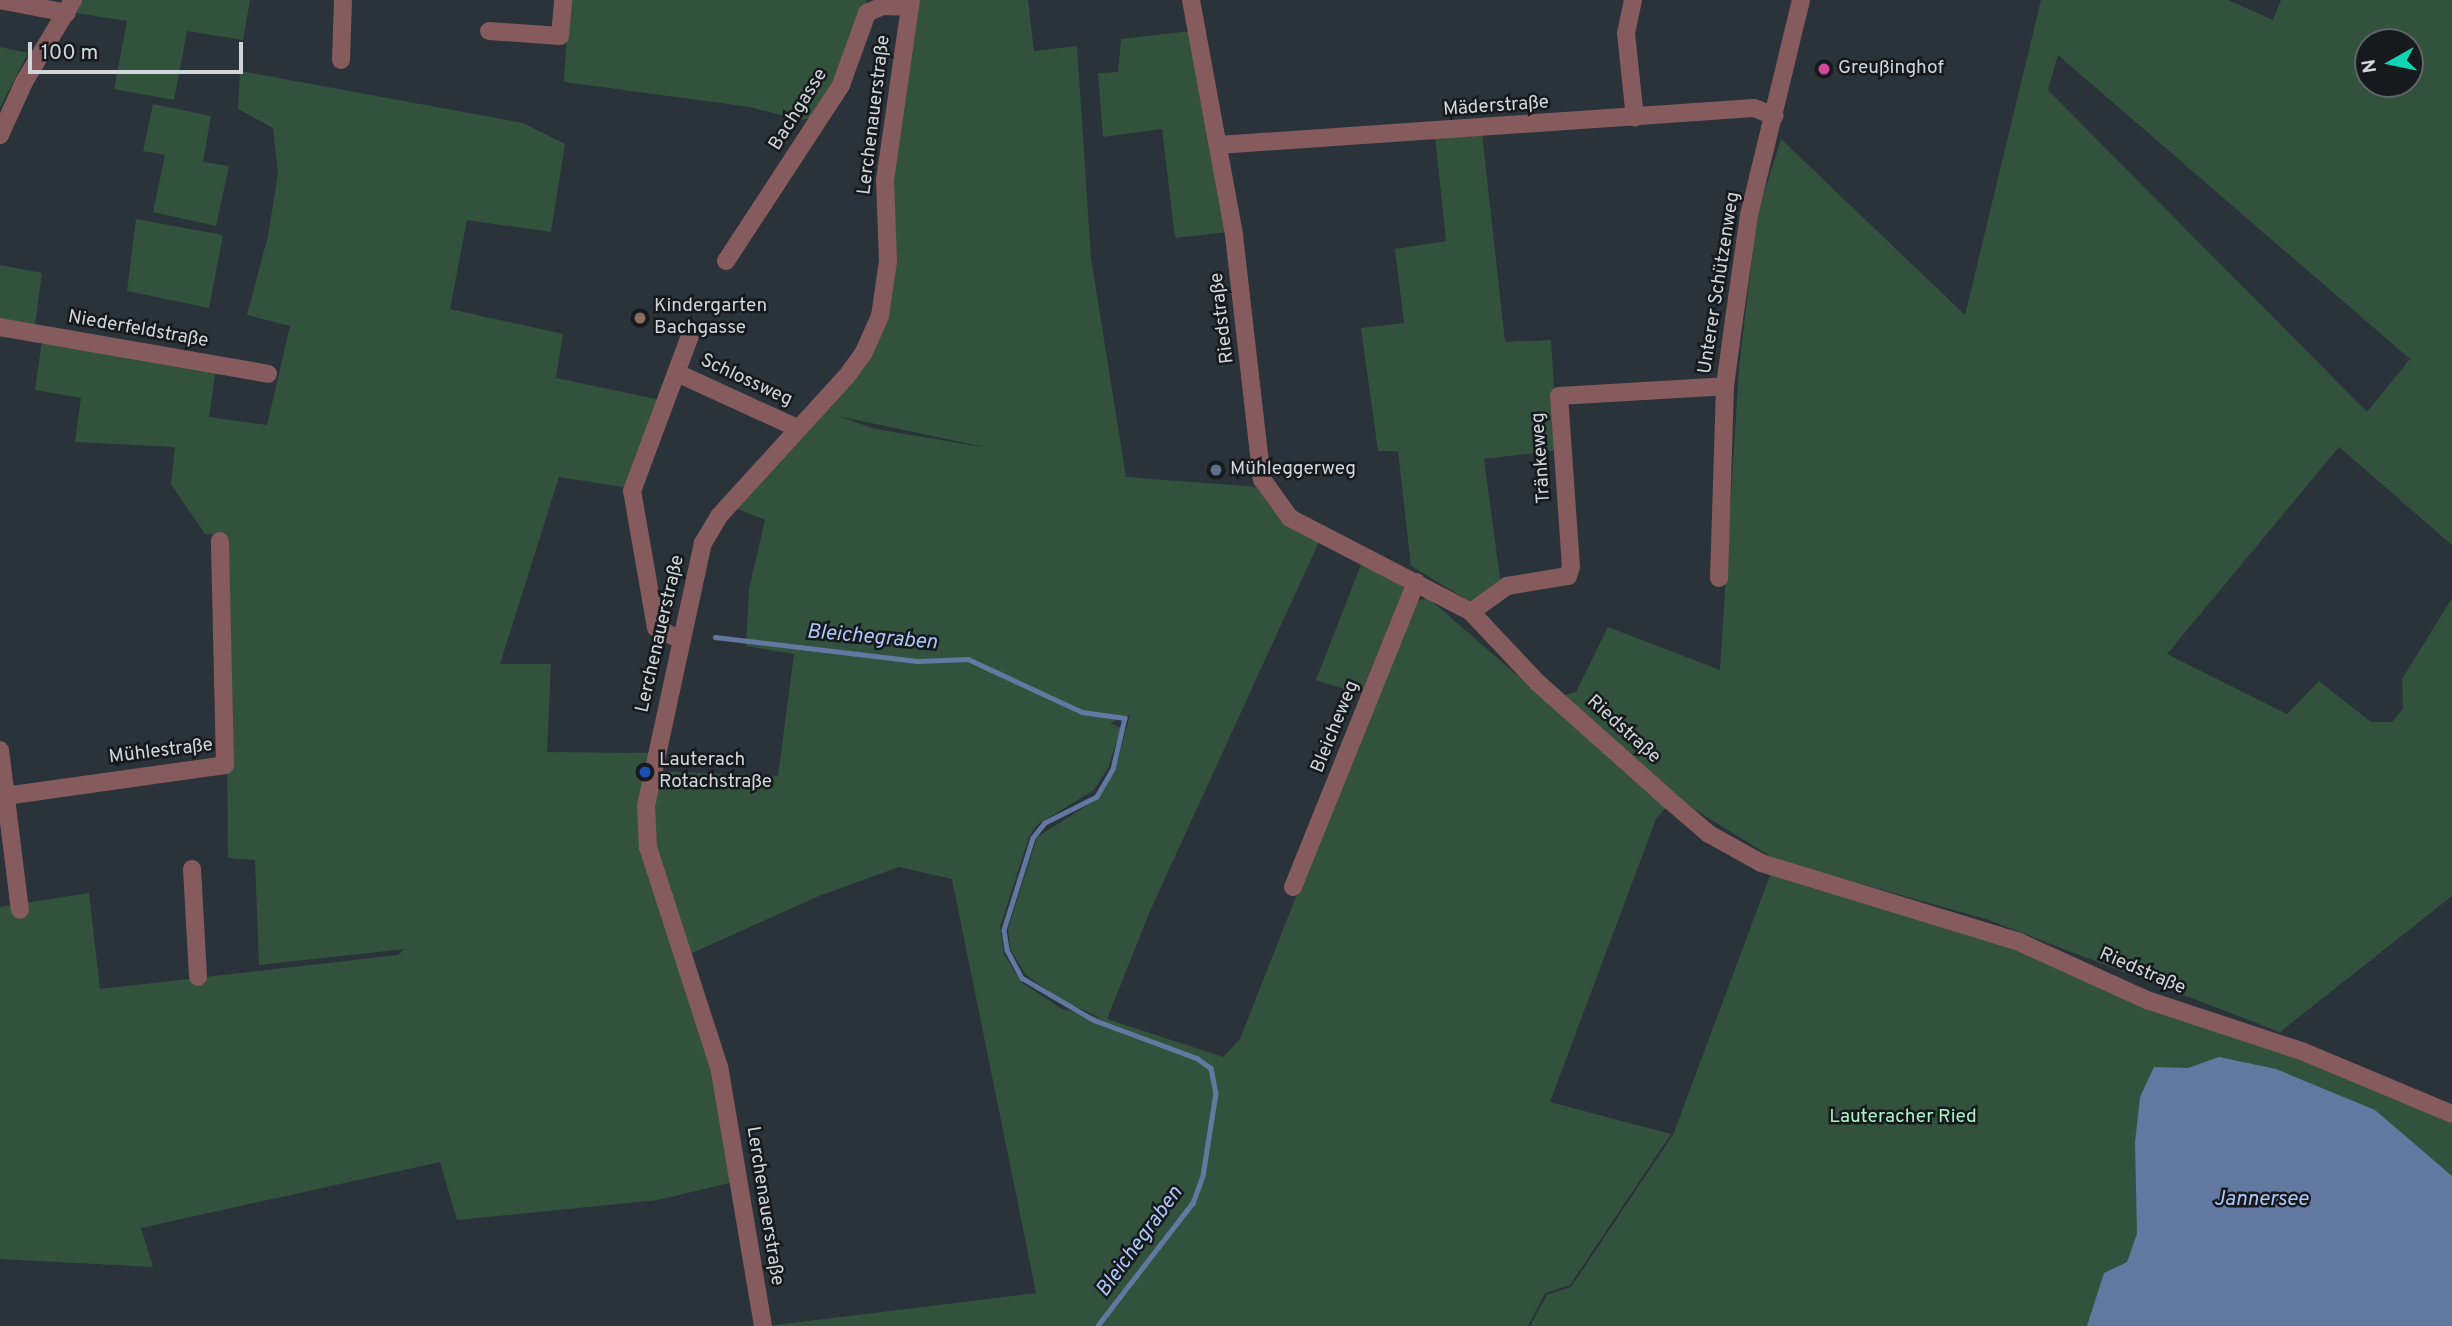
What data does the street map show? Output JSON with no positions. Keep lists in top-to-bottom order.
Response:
{
  "streets": {
    "street": [
      "Mäderstraße",
      "Bachgasse",
      "Lerchenauerstraße",
      "Unterer Schützenweg",
      "Riedstraße",
      "Niederfeldstraße",
      "Schlossweg",
      "Tränkeweg",
      "Bleicheweg",
      "Mühlestraße"
    ]
  },
  "crossings": [
    ["Mäderstraße", "Unterer Schützenweg"],
    ["Mäderstraße", "Riedstraße"],
    ["Bachgasse", "Lerchenauerstraße"],
    ["Lerchenauerstraße", "Schlossweg"],
    ["Unterer Schützenweg", "Tränkeweg"],
    ["Riedstraße", "Tränkeweg"],
    ["Riedstraße", "Bleicheweg"]
  ],
  "water": ["Bleichegraben", "Jannersee"],
  "parks": ["Lauteracher Ried"],
  "places": [
    "Greußinghof",
    "Kindergarten Bachgasse",
    "Mühleggerweg",
    "Lauterach Rotachstraße"
  ],
  "scale_bar": "100 m",
  "north": "left"
}
